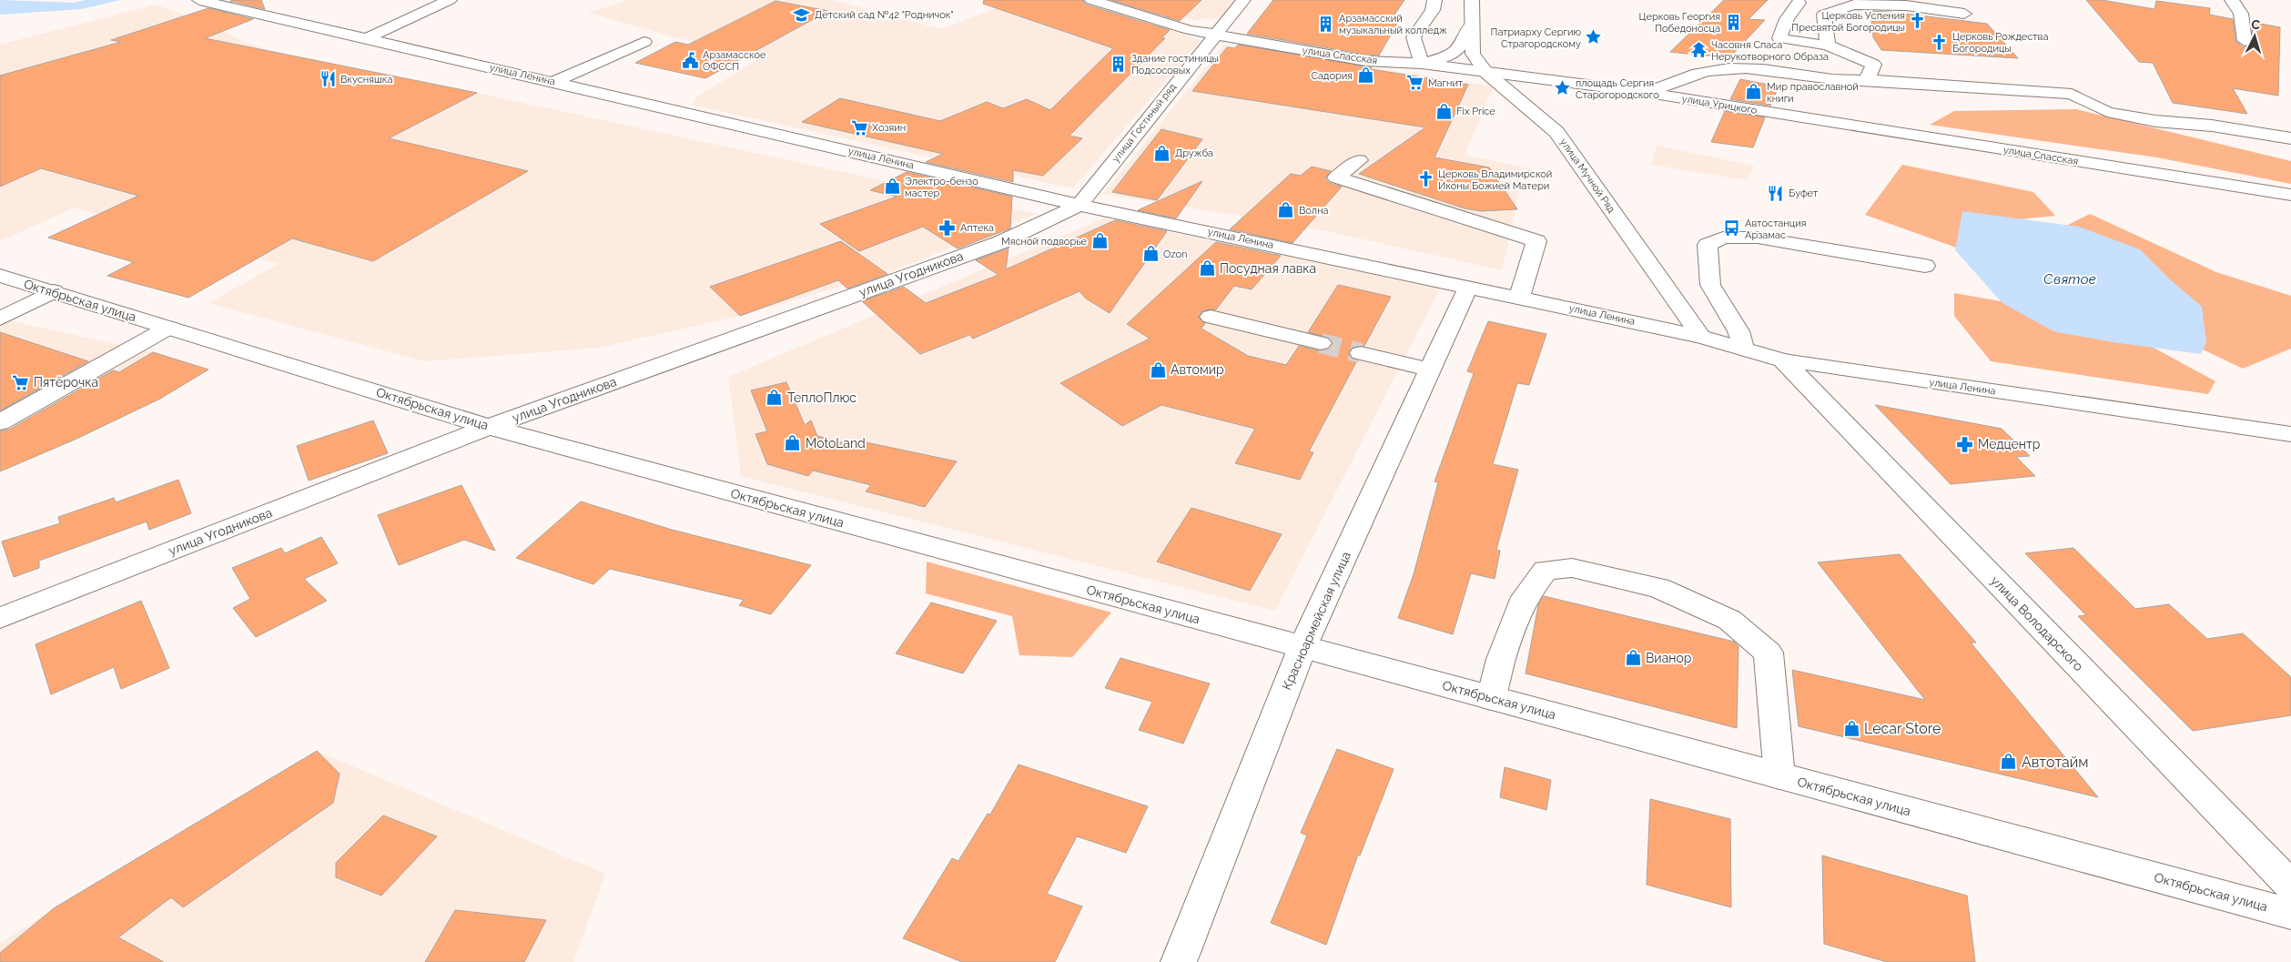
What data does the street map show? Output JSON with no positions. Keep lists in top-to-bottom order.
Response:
{
  "streets": {
    "street": [
      "улица Спасская",
      "улица Ленина",
      "улица Урицкого",
      "улица Гостиный ряд",
      "улица Мучной Ряд",
      "улица Угодникова",
      "Октябрьская улица",
      "Красноармейская улица",
      "улица Володарского"
    ]
  },
  "crossings": [
    ["улица Спасская", "улица Урицкого"],
    ["улица Спасская", "улица Гостиный ряд"],
    ["улица Спасская", "улица Мучной Ряд"],
    ["улица Ленина", "улица Гостиный ряд"],
    ["улица Ленина", "улица Мучной Ряд"],
    ["улица Ленина", "улица Угодникова"],
    ["улица Ленина", "Красноармейская улица"],
    ["улица Ленина", "улица Володарского"],
    ["улица Гостиный ряд", "улица Угодникова"],
    ["улица Угодникова", "Октябрьская улица"],
    ["Октябрьская улица", "Красноармейская улица"]
  ],
  "water": ["Святое"],
  "places": {
    "school or university": ["Детский сад №42 \"Родничок\""],
    "church": ["Церковь Успения Пресвятой Богородицы", "Церковь Рождества Богородицы", "Церковь Владимирской Иконы Божией Матери"],
    "building": ["Церковь Георгия Победоносца", "Арзамасский музыкальный колледж", "Здание гостиницы Подсосовых"],
    "place": ["Патриарху Сергию Страгородскому", "площадь Сергия Старогородского"],
    "temple": ["Часовня Спаса Нерукотворного Образа"],
    "public building": ["Арзамасское ОФССП"],
    "shop": [
      "Садория",
      "Мир православной книги",
      "Fix Price",
      "Дружба",
      "Электро-бензо мастер",
      "Волна",
      "Мясной подворье",
      "Ozon",
      "Посудная лавка",
      "Автомир",
      "ТеплоПлюс",
      "MotoLand",
      "Вианор",
      "Lecar Store",
      "Автотайм"
    ],
    "restaurant": ["Вкусняшка", "Буфет"],
    "supermarket": ["Магнит", "Хозяин", "Пятёрочка"],
    "pharmacy": ["Аптека", "Медцентр"],
    "bus stop": ["Автостанция Арзамас"]
  },
  "north": "top"
}
